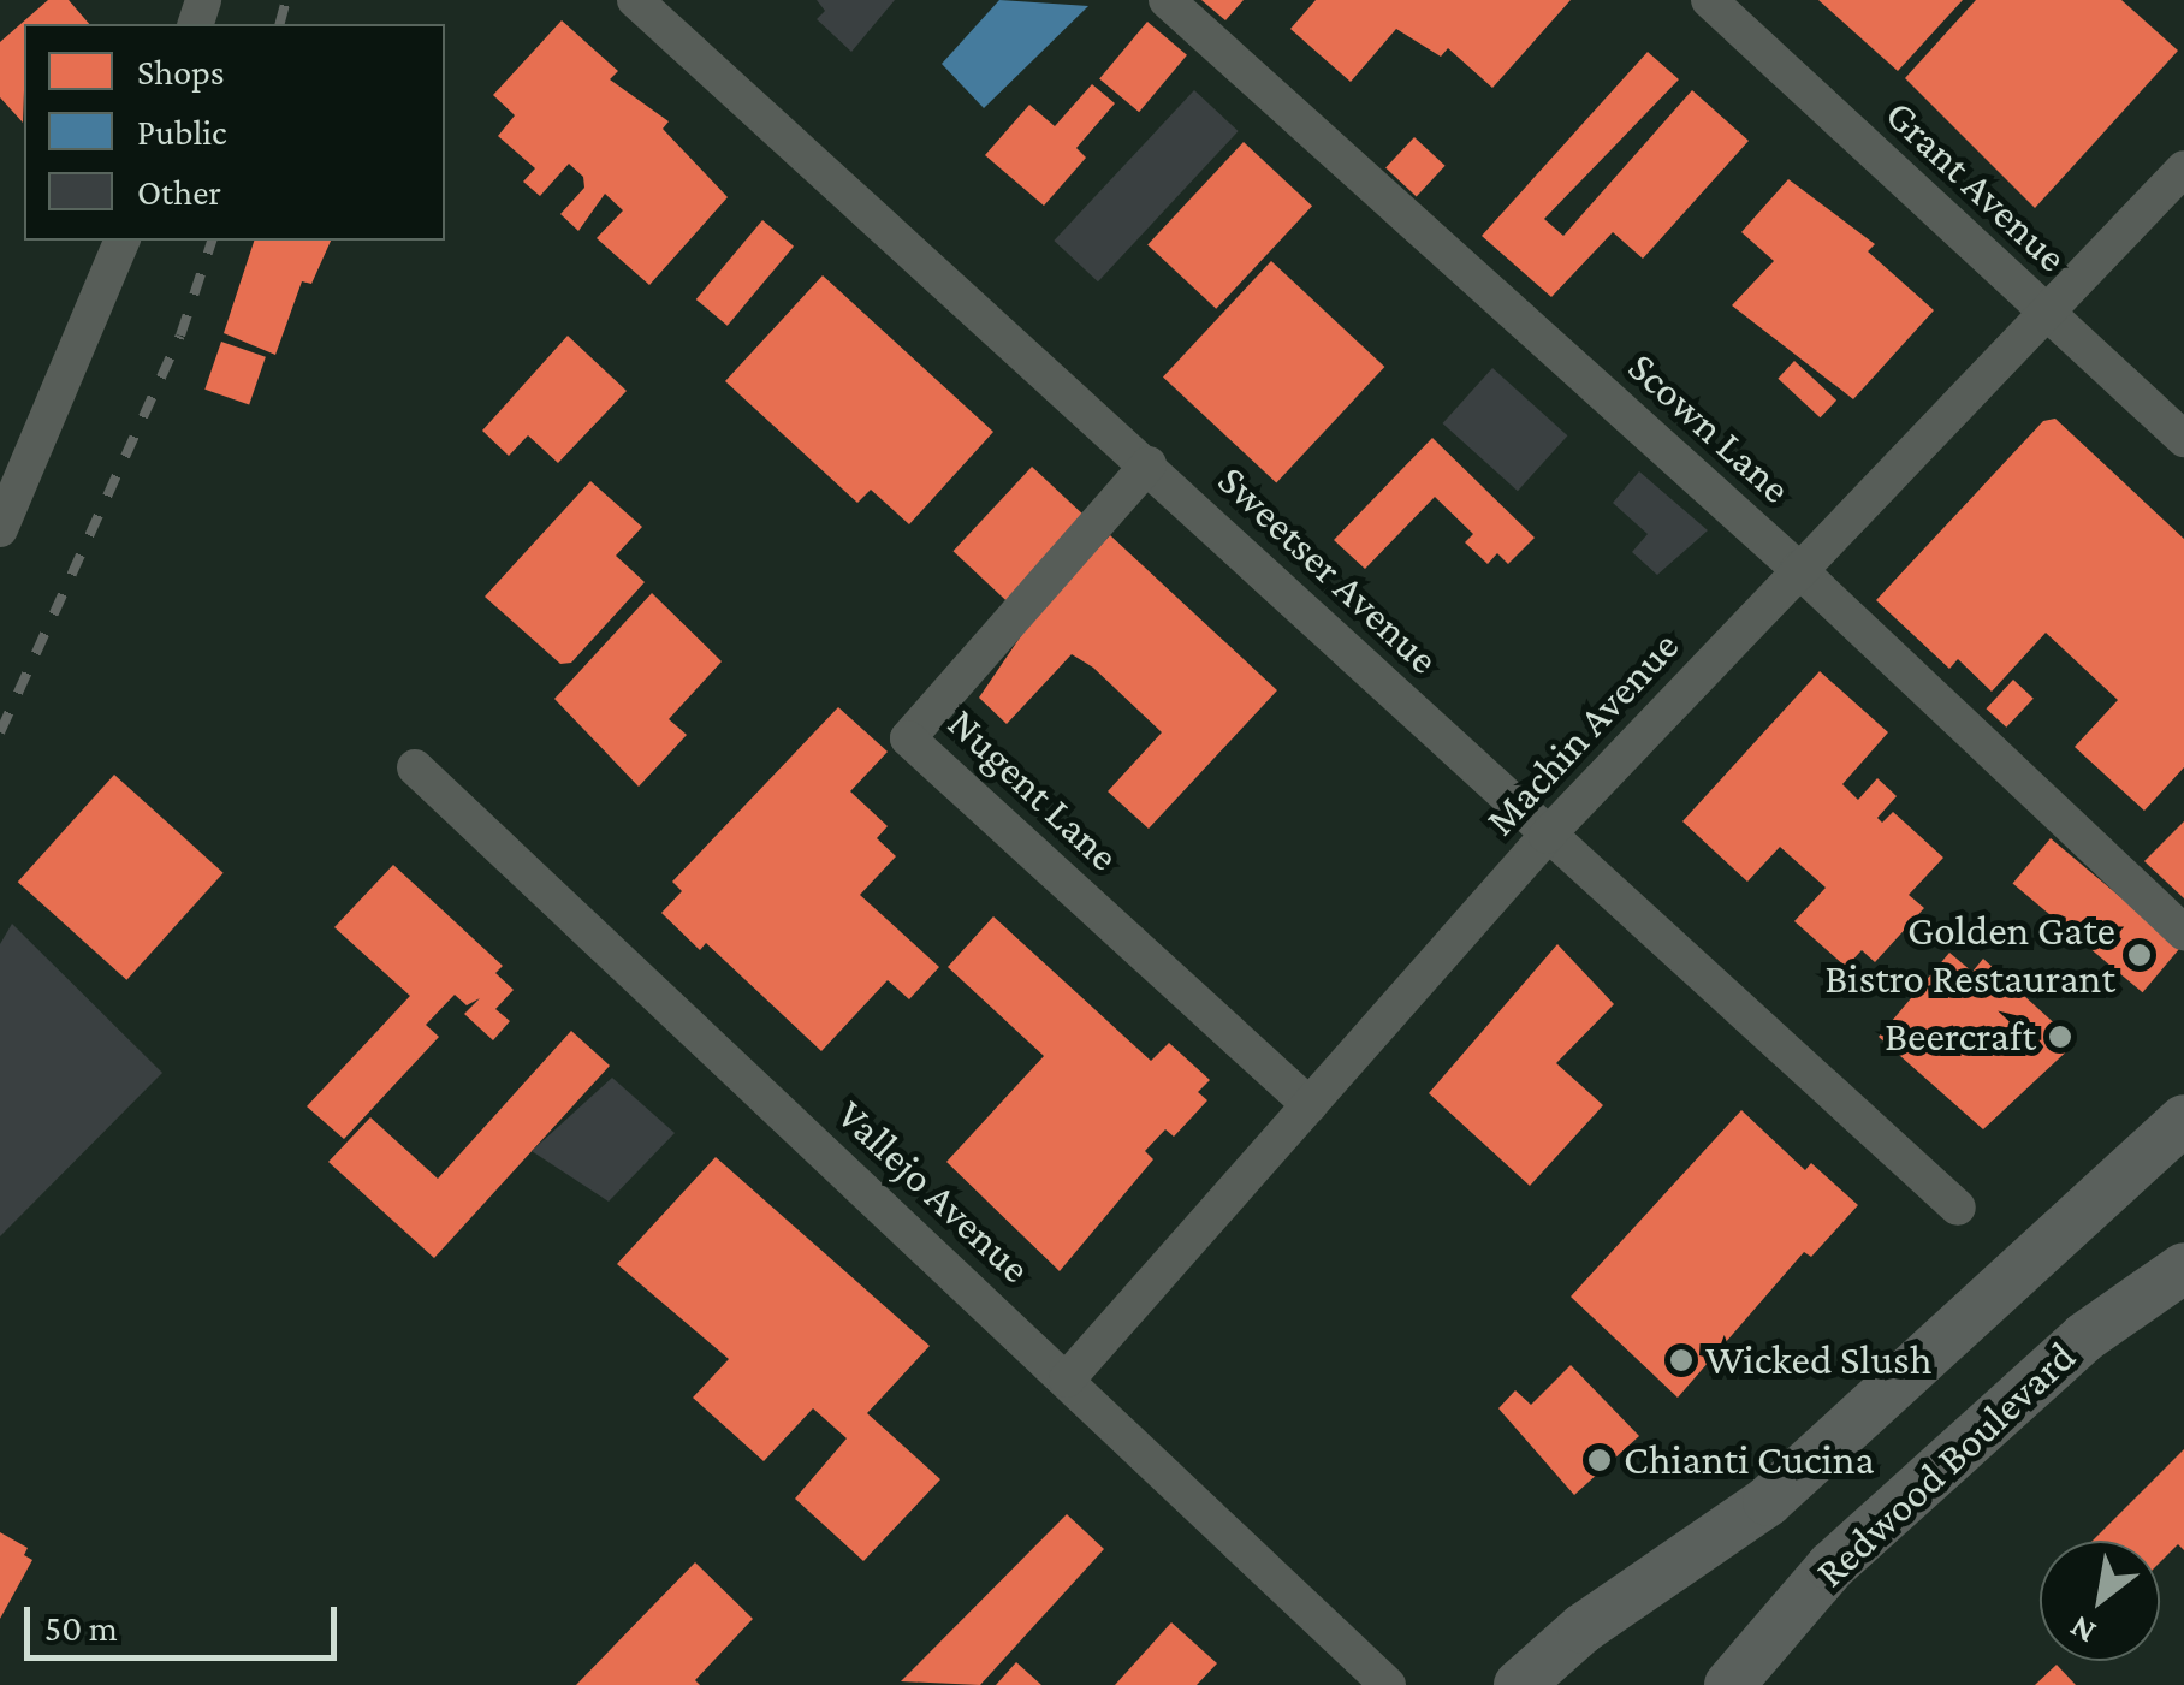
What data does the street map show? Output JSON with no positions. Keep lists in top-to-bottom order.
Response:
{
  "streets": {
    "main road": ["Redwood Boulevard"],
    "street": [
      "Grant Avenue",
      "Scown Lane",
      "Sweetser Avenue",
      "Machin Avenue",
      "Nugent Lane",
      "Vallejo Avenue"
    ]
  },
  "crossings": [
    ["Grant Avenue", "Machin Avenue"],
    ["Scown Lane", "Machin Avenue"],
    ["Sweetser Avenue", "Machin Avenue"],
    ["Sweetser Avenue", "Nugent Lane"],
    ["Machin Avenue", "Nugent Lane"],
    ["Machin Avenue", "Vallejo Avenue"]
  ],
  "places": [
    "Golden Gate Bistro Restaurant",
    "Beercraft",
    "Wicked Slush",
    "Chianti Cucina"
  ],
  "legend": ["Shops", "Public", "Other"],
  "scale_bar": "50 m",
  "north": "bottom left"
}
